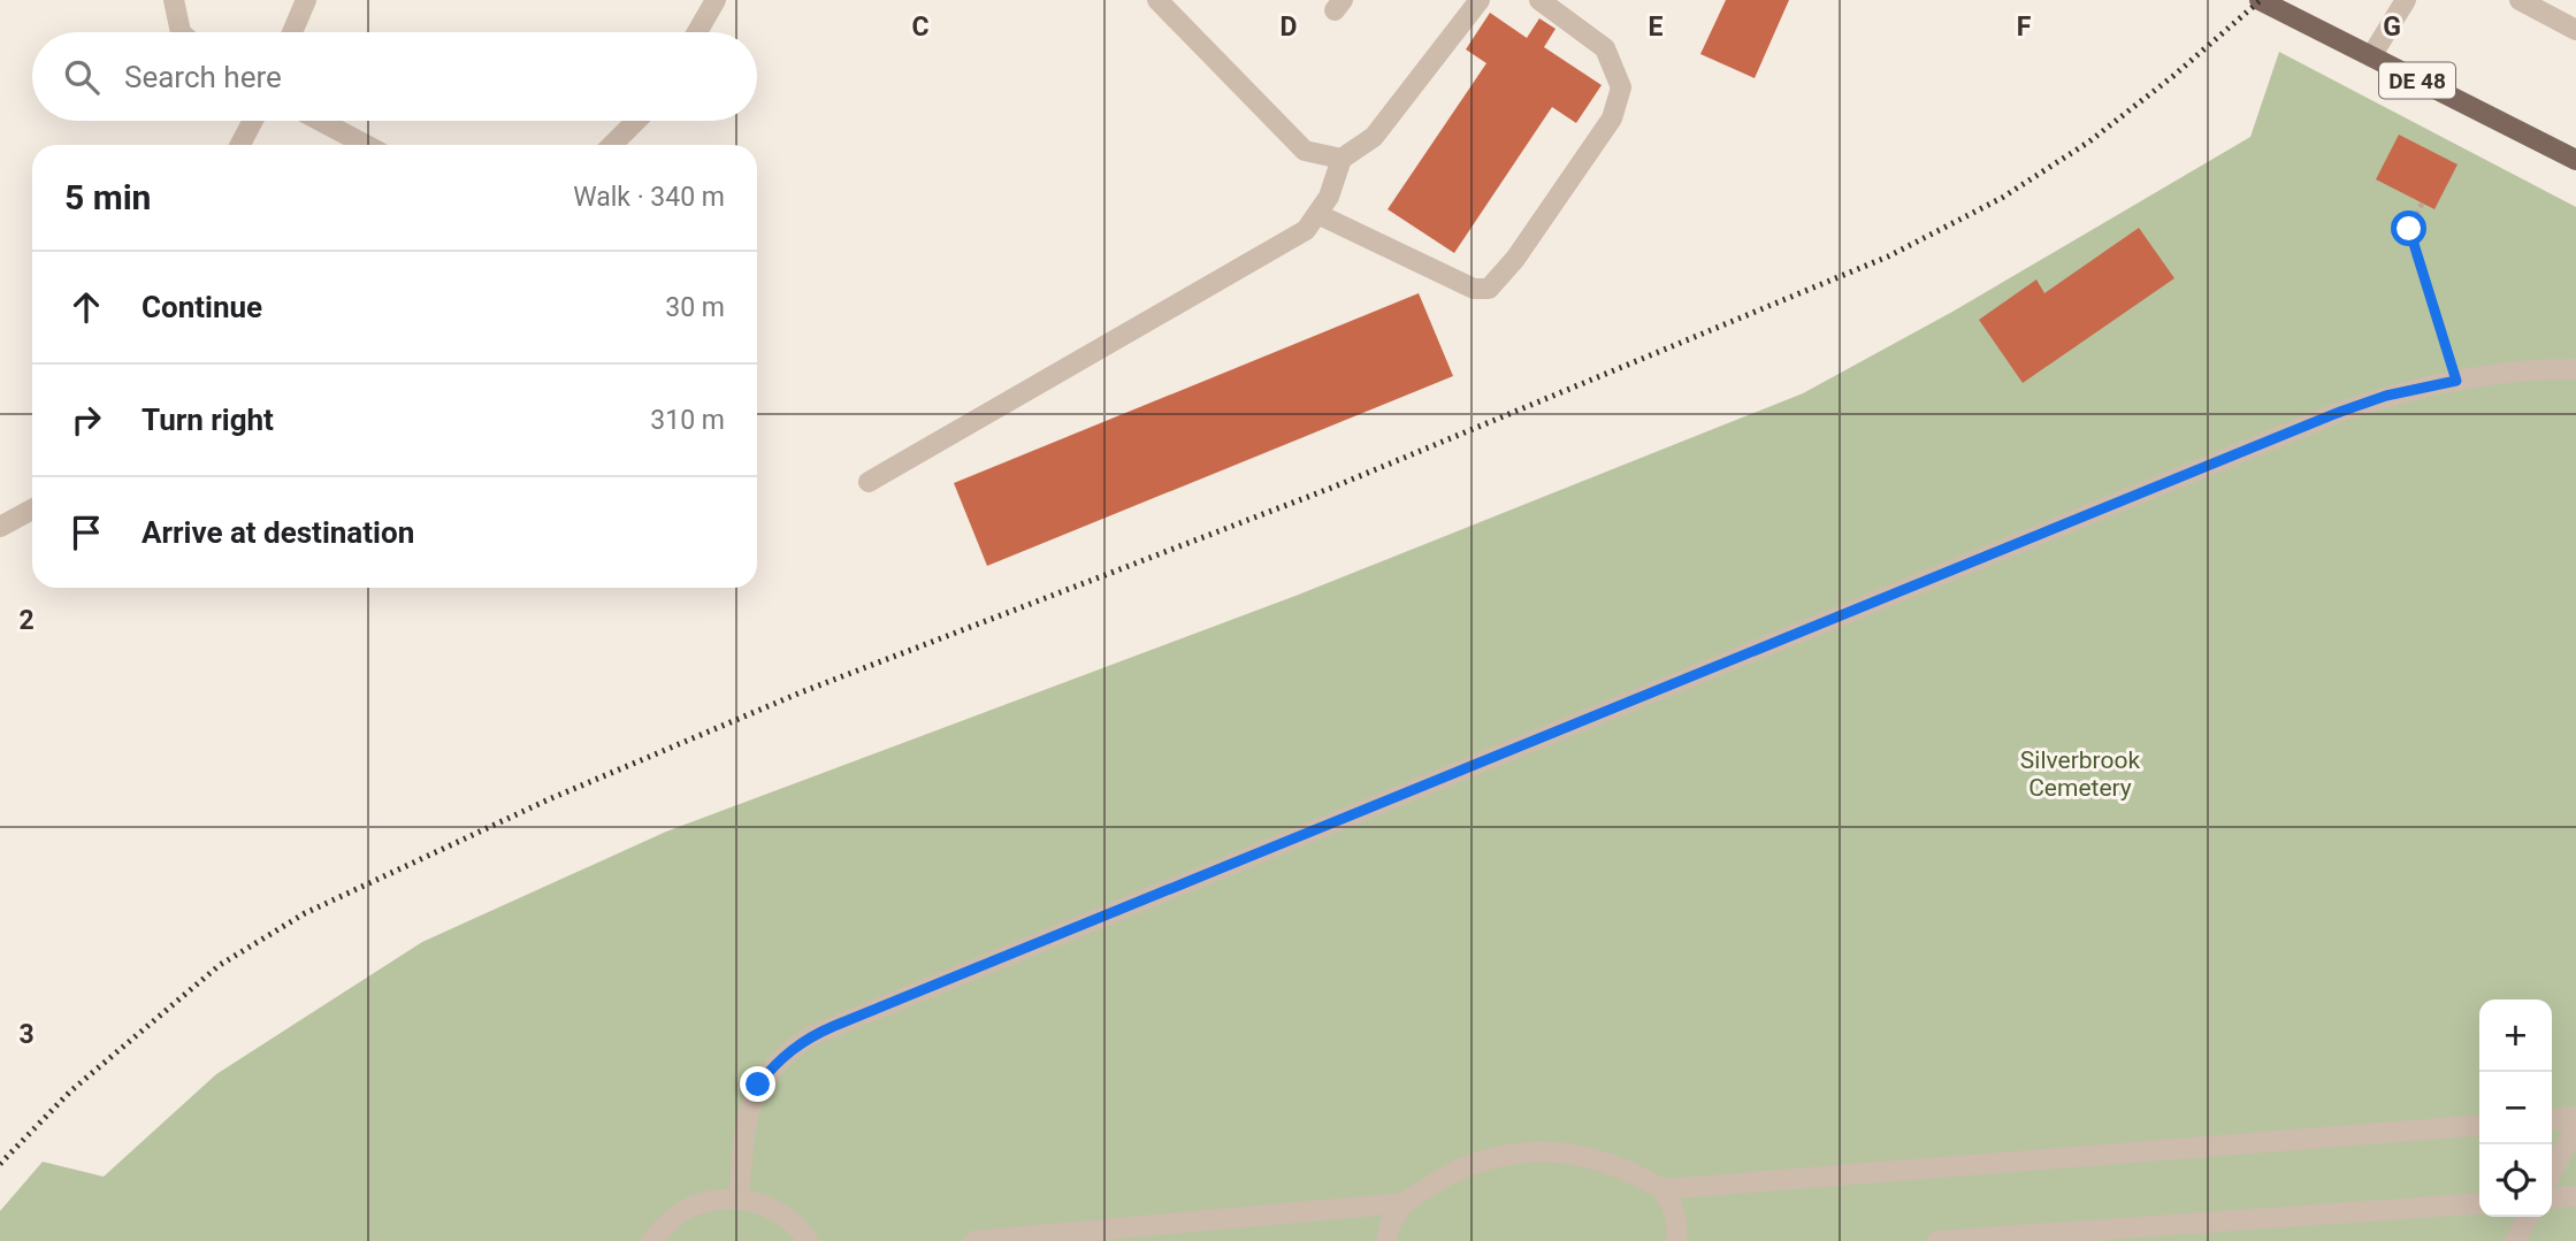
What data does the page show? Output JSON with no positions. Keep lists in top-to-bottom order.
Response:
{
  "streets": {
    "main road": ["DE 48"]
  },
  "parks": ["Silverbrook Cemetery"],
  "page": {
    "search": "Search here",
    "heading": ["5 min", "Walk · 340 m"],
    "list": [
      ["Continue", "30 m"],
      ["Turn right", "310 m"],
      "Arrive at destination"
    ],
    "map_buttons": ["+", "−"]
  },
  "grid": {
    "columns": [
      "C",
      "D",
      "E",
      "F",
      "G"
    ],
    "rows": ["2", "3"]
  }
}
